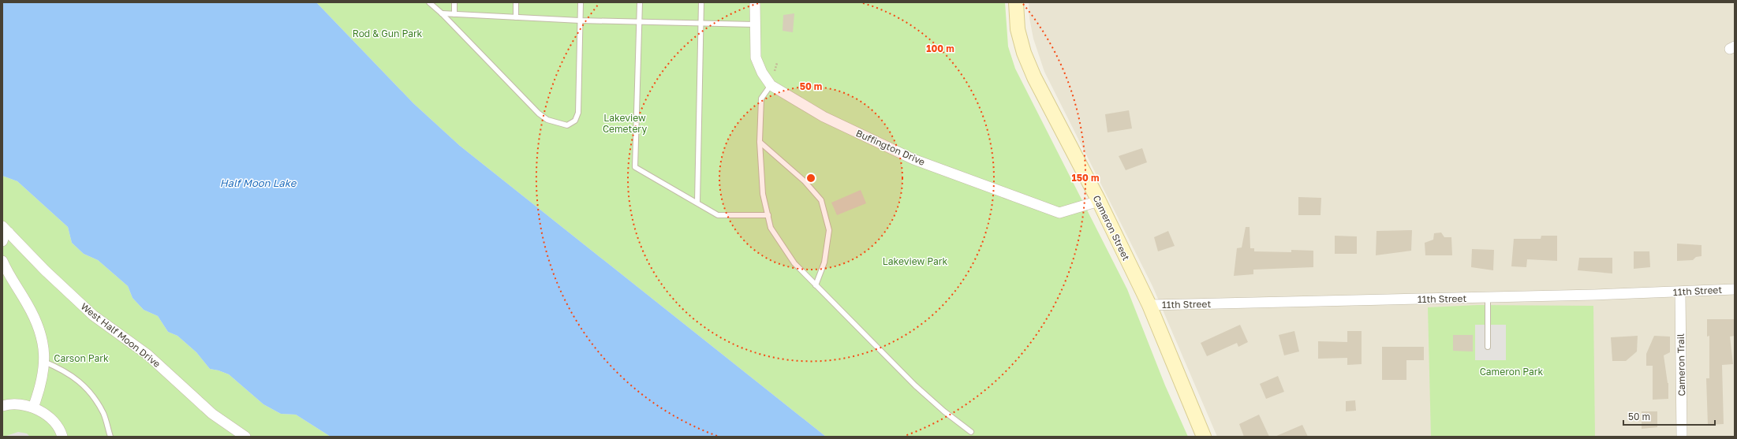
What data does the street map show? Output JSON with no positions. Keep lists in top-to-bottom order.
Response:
{
  "streets": {
    "main road": ["Cameron Street"],
    "street": [
      "Buffington Drive",
      "11th Street",
      "West Half Moon Drive",
      "Cameron Trail"
    ]
  },
  "crossings": [
    ["Buffington Drive", "Cameron Street"],
    ["Cameron Street", "11th Street"],
    ["11th Street", "Cameron Trail"]
  ],
  "water": ["Half Moon Lake"],
  "parks": [
    "Rod & Gun Park",
    "Lakeview Cemetery",
    "Lakeview Park",
    "Carson Park",
    "Cameron Park"
  ],
  "scale_bar": "50 m",
  "rings": ["100 m", "50 m", "150 m"]
}
